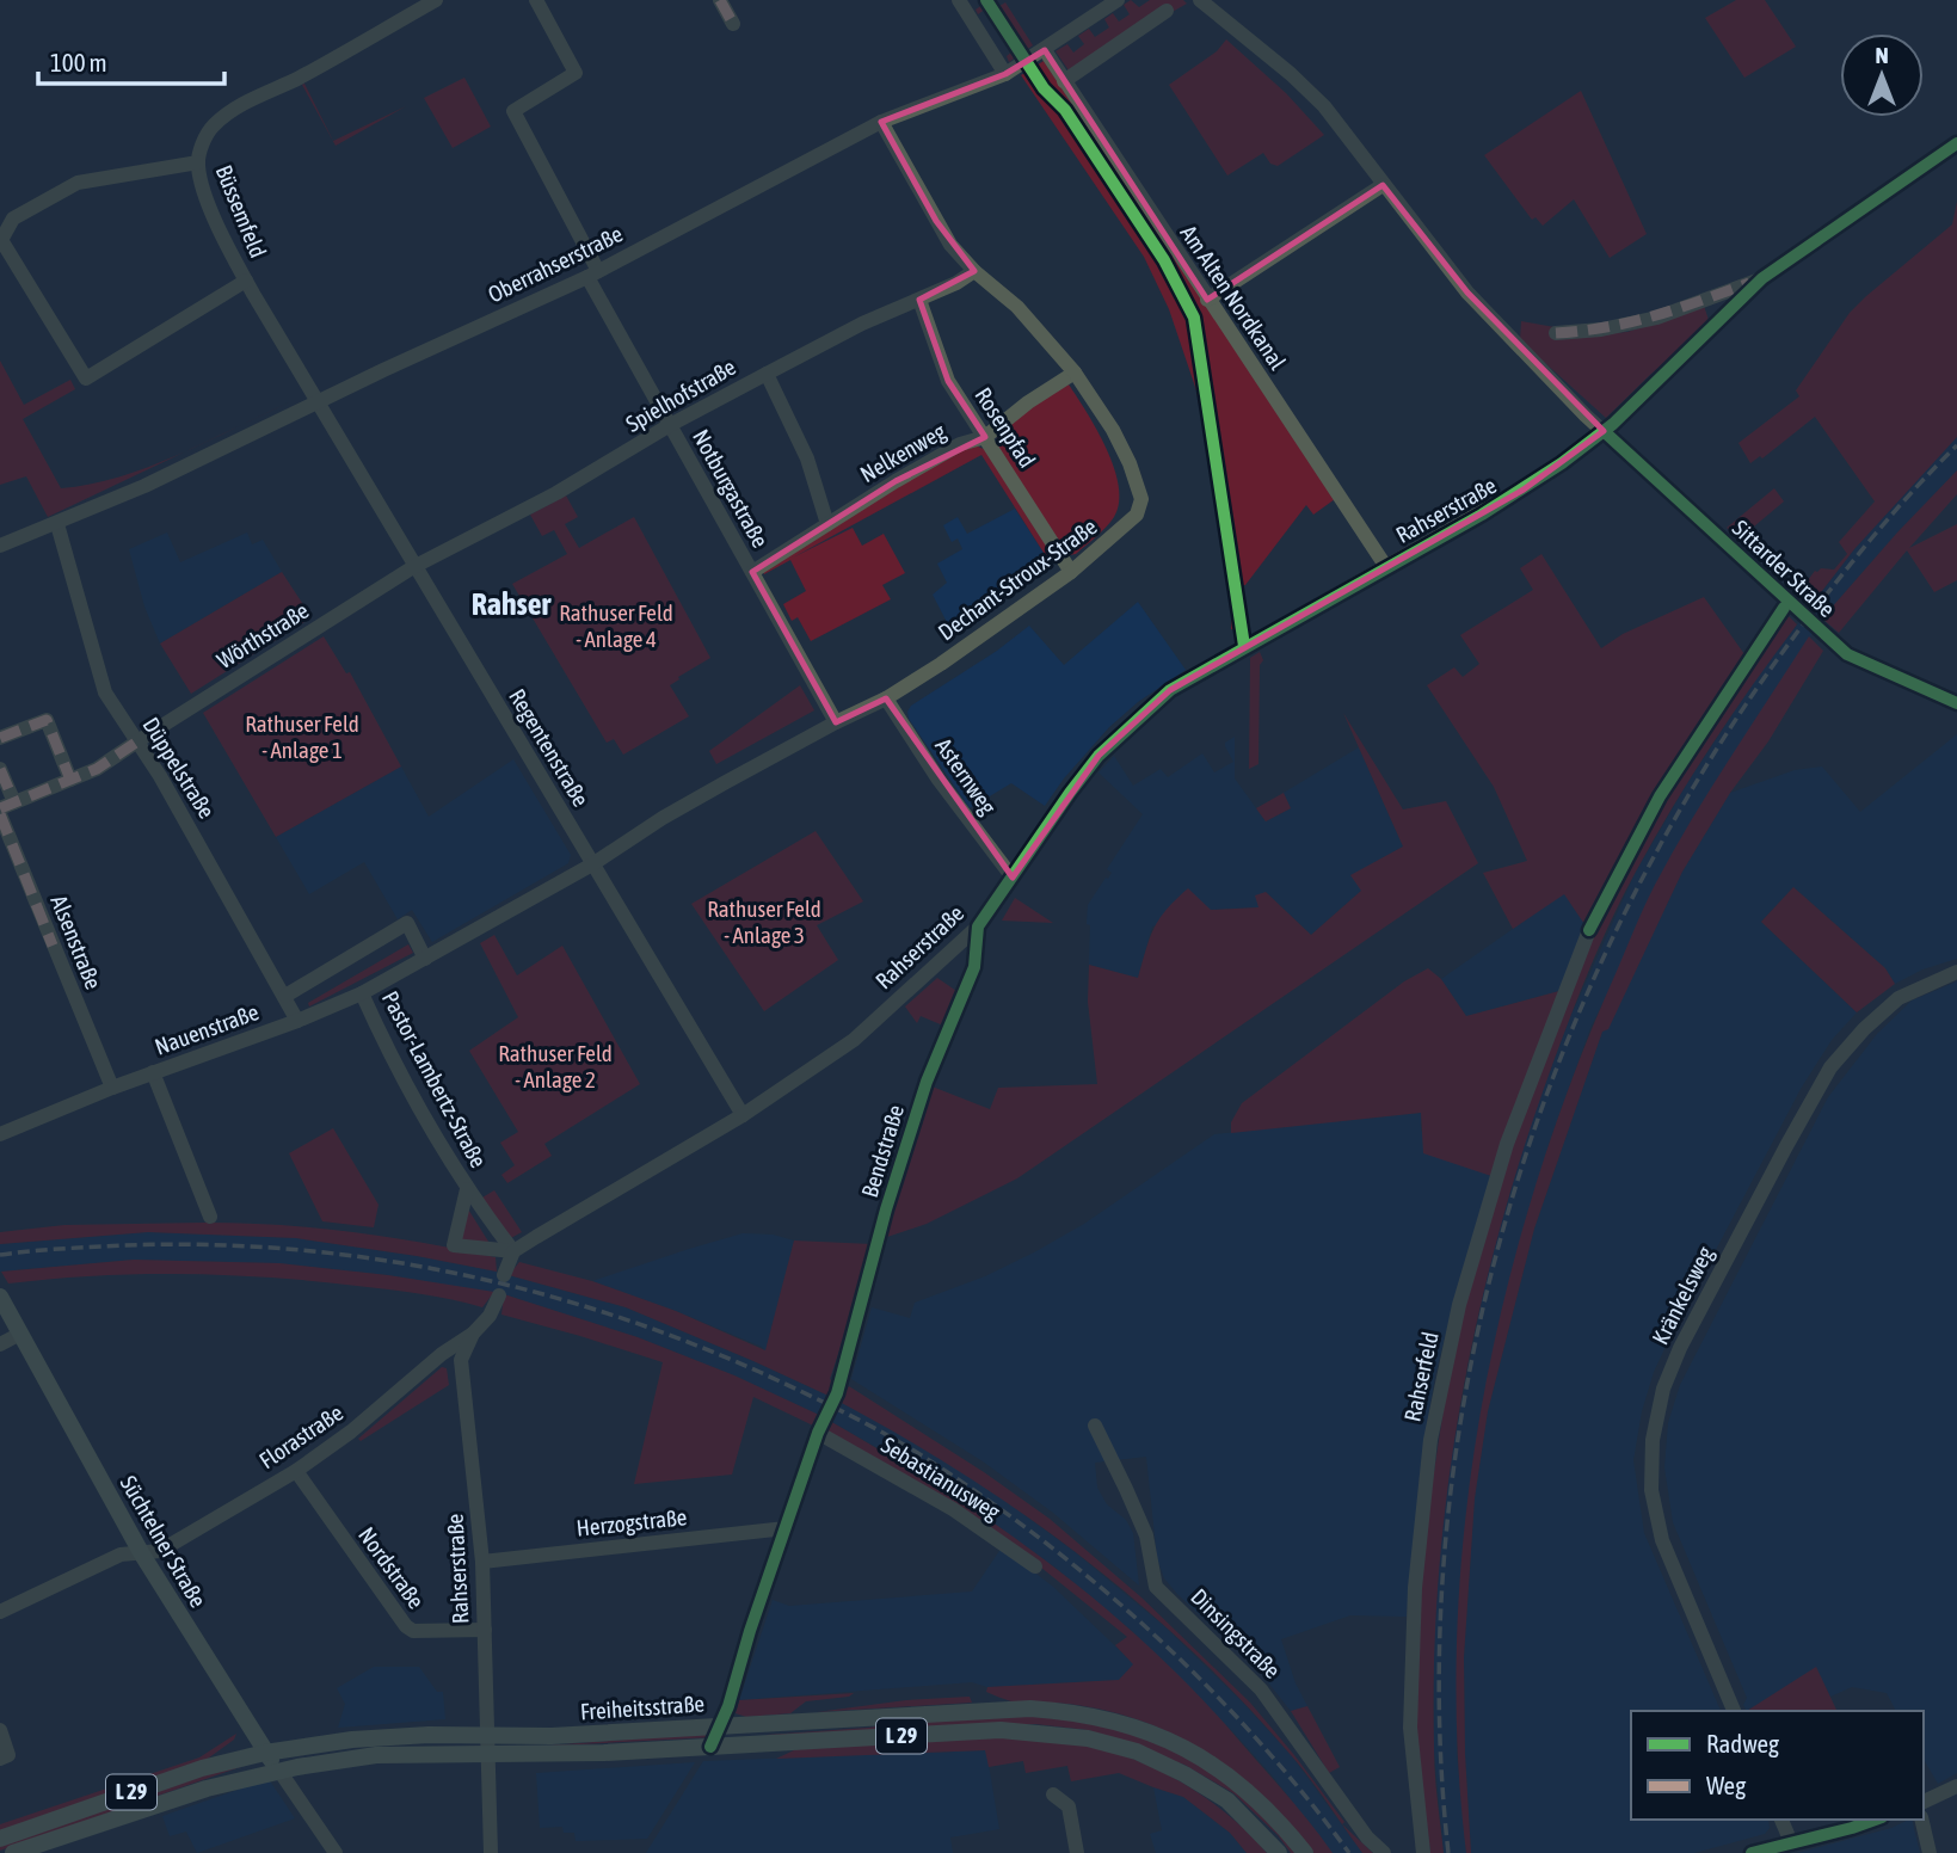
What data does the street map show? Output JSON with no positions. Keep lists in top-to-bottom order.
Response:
{
  "streets": {
    "main road": ["Süchtelner Straße", "Freiheitsstraße", "L 29"],
    "street": [
      "Büssemfeld",
      "Oberrahserstraße",
      "Am Alten Nordkanal",
      "Spielhofstraße",
      "Rosenpfad",
      "Nelkenweg",
      "Notburgastraße",
      "Rahserstraße",
      "Sittarder Straße",
      "Dechant-Stroux-Straße",
      "Wörthstraße",
      "Regentenstraße",
      "Düppelstraße",
      "Asternweg",
      "Alsenstraße",
      "Nauenstraße",
      "Pastor-Lambertz-Straße",
      "Bendstraße",
      "Kränkelsweg",
      "Rahserfeld",
      "Florastraße",
      "Sebastianusweg",
      "Herzogstraße",
      "Nordstraße",
      "Dinsingstraße"
    ]
  },
  "crossings": [
    ["Büssemfeld", "Oberrahserstraße"],
    ["Büssemfeld", "Regentenstraße"],
    ["Oberrahserstraße", "Am Alten Nordkanal"],
    ["Oberrahserstraße", "Notburgastraße"],
    ["Oberrahserstraße", "Dechant-Stroux-Straße"],
    ["Oberrahserstraße", "Regentenstraße"],
    ["Oberrahserstraße", "Düppelstraße"],
    ["Am Alten Nordkanal", "Rahserstraße"],
    ["Spielhofstraße", "Rosenpfad"],
    ["Spielhofstraße", "Notburgastraße"],
    ["Spielhofstraße", "Dechant-Stroux-Straße"],
    ["Spielhofstraße", "Wörthstraße"],
    ["Spielhofstraße", "Regentenstraße"],
    ["Rosenpfad", "Nelkenweg"],
    ["Rosenpfad", "Dechant-Stroux-Straße"],
    ["Nelkenweg", "Notburgastraße"],
    ["Nelkenweg", "Dechant-Stroux-Straße"],
    ["Notburgastraße", "Dechant-Stroux-Straße"],
    ["Rahserstraße", "Sittarder Straße"],
    ["Rahserstraße", "Regentenstraße"],
    ["Rahserstraße", "Asternweg"],
    ["Rahserstraße", "Pastor-Lambertz-Straße"],
    ["Rahserstraße", "Bendstraße"],
    ["Rahserstraße", "Florastraße"],
    ["Rahserstraße", "Herzogstraße"],
    ["Rahserstraße", "Nordstraße"],
    ["Rahserstraße", "Freiheitsstraße"],
    ["Dechant-Stroux-Straße", "Regentenstraße"],
    ["Dechant-Stroux-Straße", "Asternweg"],
    ["Dechant-Stroux-Straße", "Nauenstraße"],
    ["Wörthstraße", "Regentenstraße"],
    ["Wörthstraße", "Düppelstraße"],
    ["Regentenstraße", "Nauenstraße"],
    ["Düppelstraße", "Nauenstraße"],
    ["Alsenstraße", "Nauenstraße"],
    ["Nauenstraße", "Pastor-Lambertz-Straße"],
    ["Florastraße", "Süchtelner Straße"],
    ["Florastraße", "Nordstraße"],
    ["Sebastianusweg", "Herzogstraße"],
    ["Süchtelner Straße", "Freiheitsstraße"]
  ],
  "districts": ["Rahser"],
  "parks": [
    "Rathuser Feld - Anlage 4",
    "Rathuser Feld - Anlage 1",
    "Rathuser Feld - Anlage 3",
    "Rathuser Feld - Anlage 2"
  ],
  "legend": ["Radweg", "Weg"],
  "scale_bar": "100 m",
  "north": "top"
}
